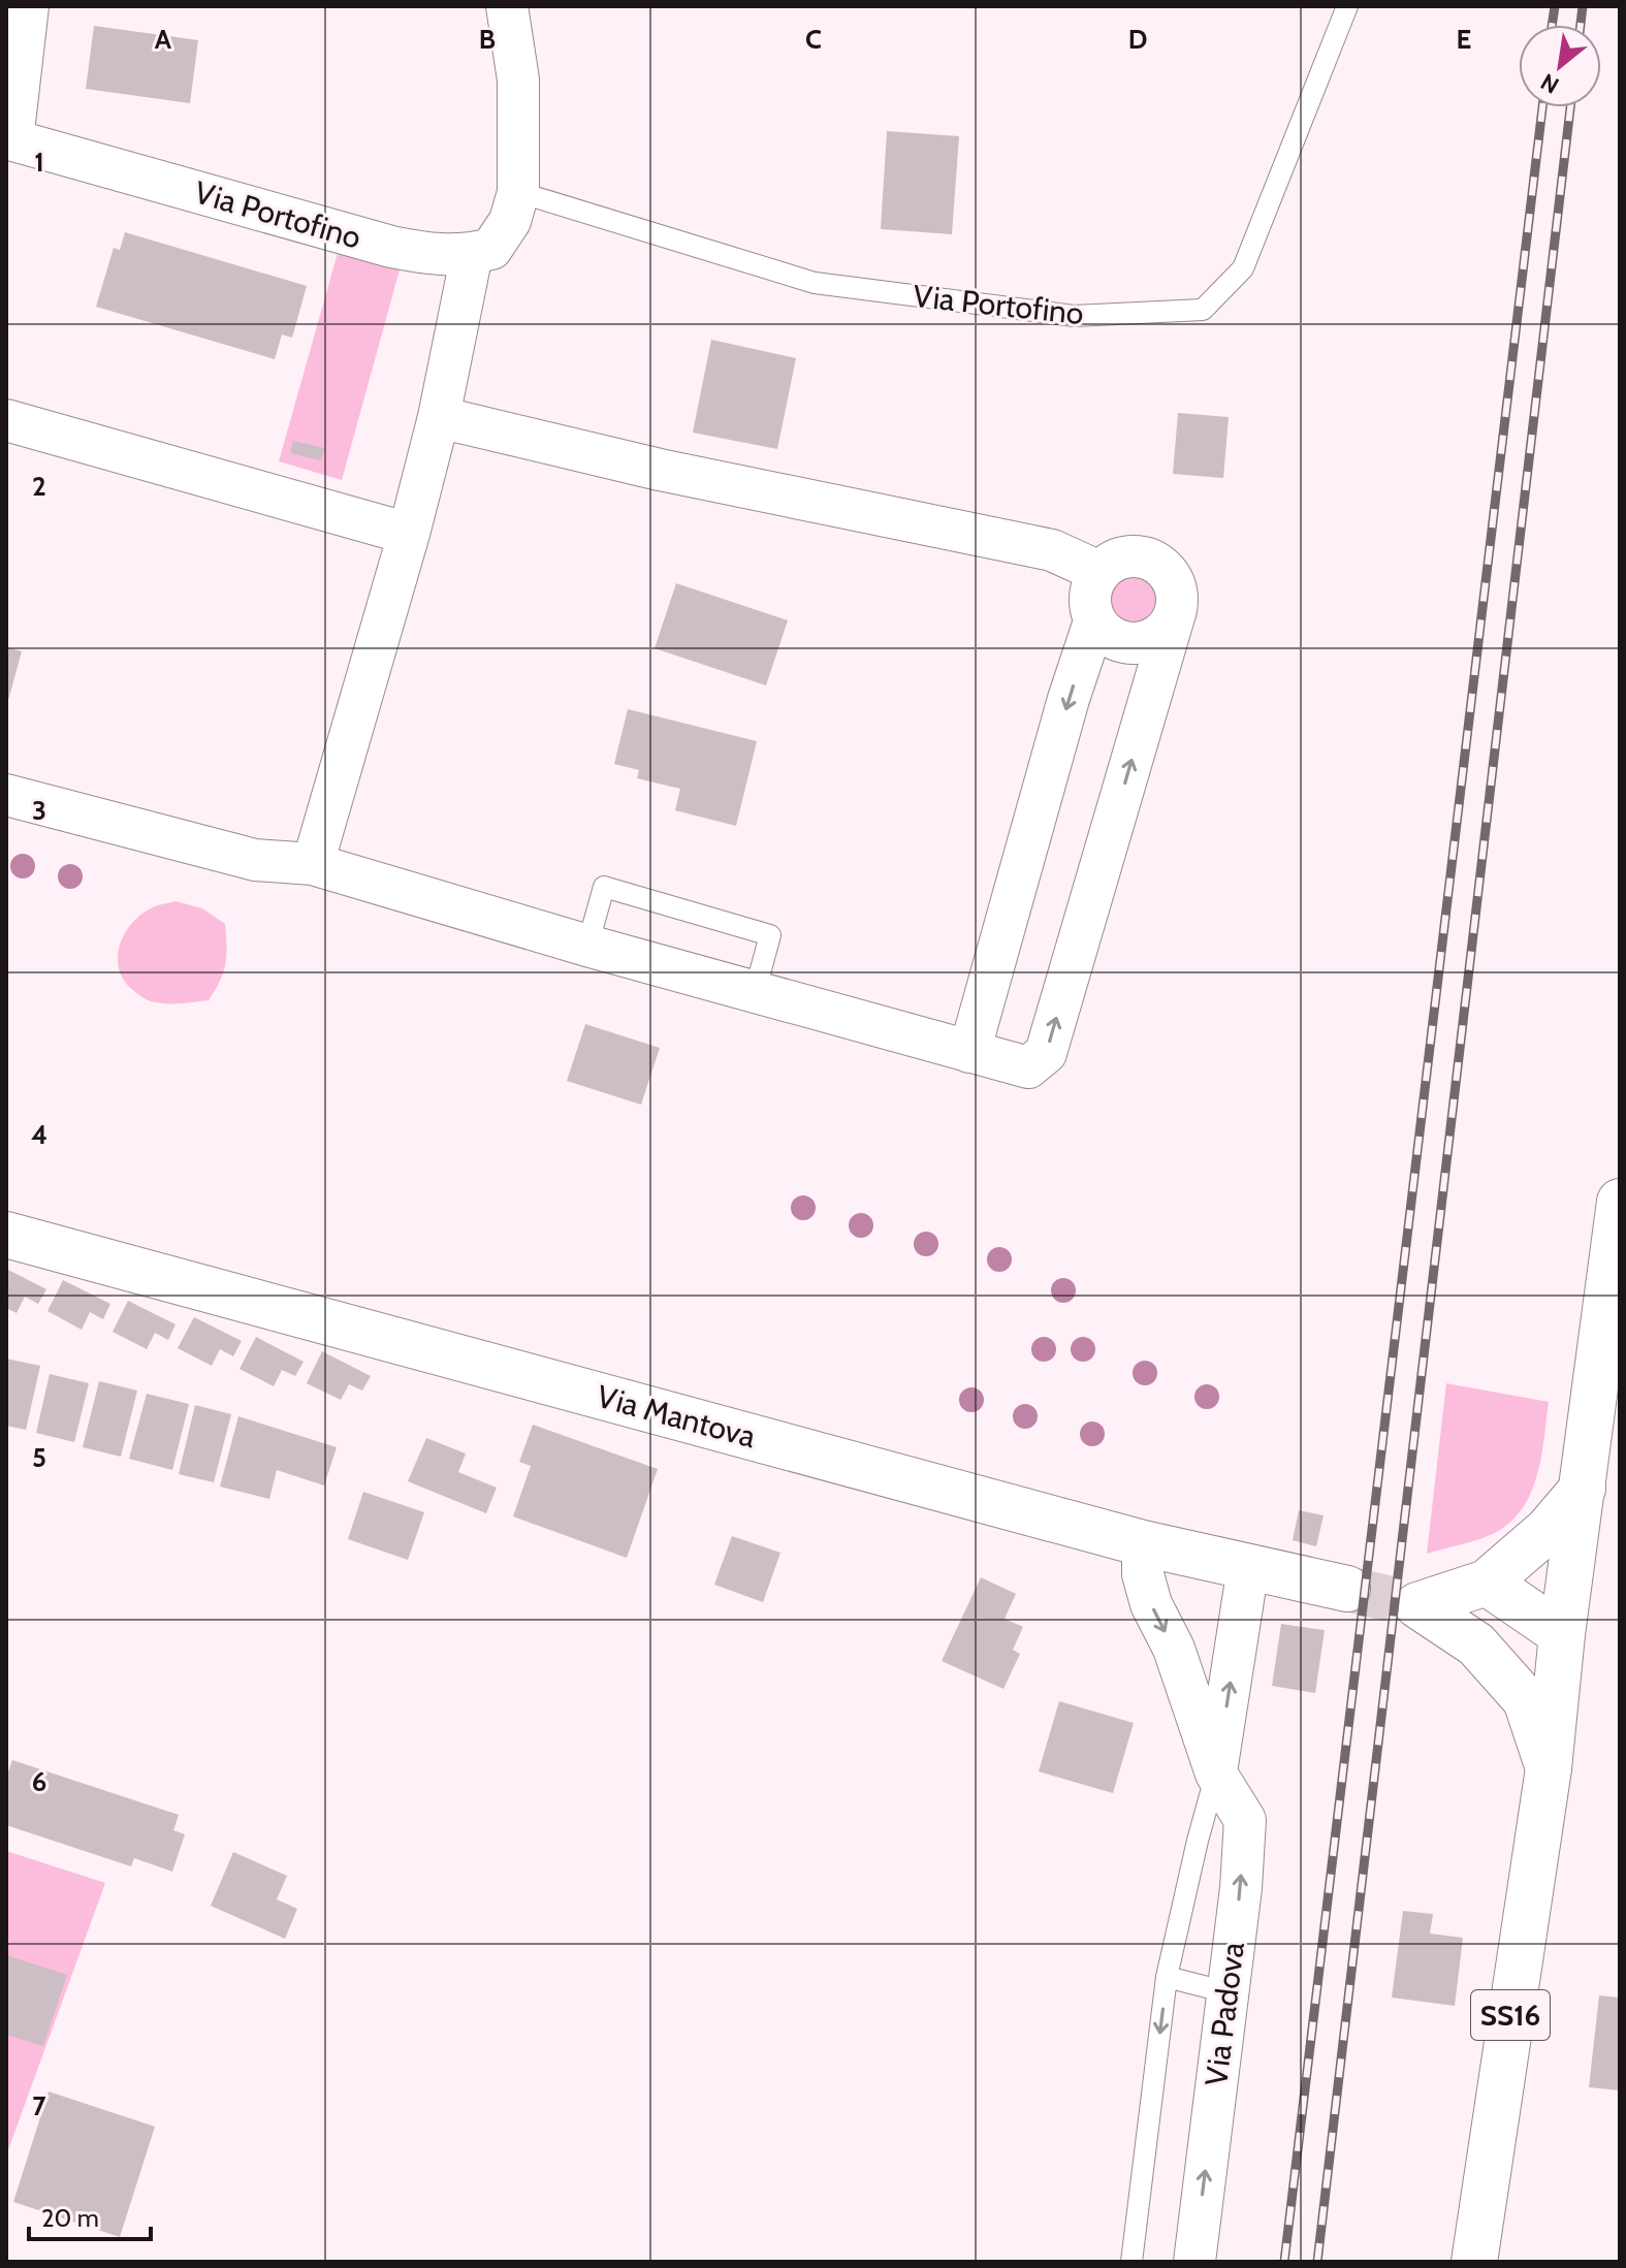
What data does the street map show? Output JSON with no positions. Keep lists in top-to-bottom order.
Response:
{
  "streets": {
    "street": [
      "Via Portofino",
      "Via Mantova",
      "Via Padova",
      "SS16"
    ]
  },
  "crossings": [
    ["Via Mantova", "Via Padova"]
  ],
  "scale_bar": "20 m",
  "north": "bottom left",
  "grid": {
    "columns": [
      "A",
      "B",
      "C",
      "D",
      "E"
    ],
    "rows": [
      "1",
      "2",
      "3",
      "4",
      "5",
      "6",
      "7"
    ]
  }
}
